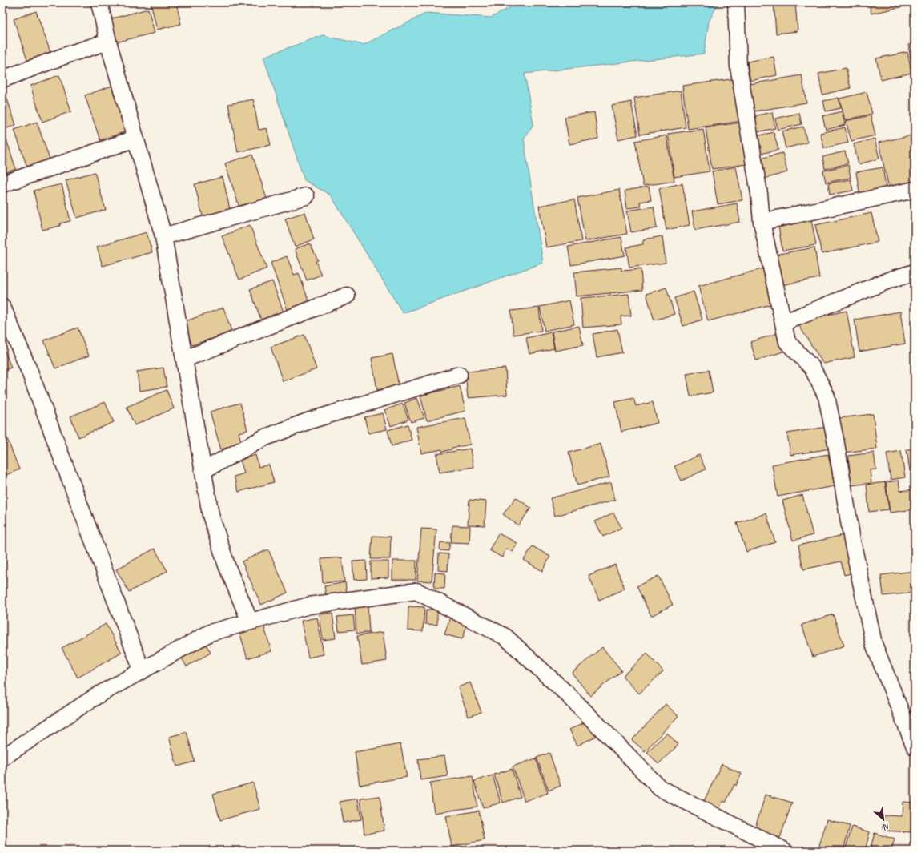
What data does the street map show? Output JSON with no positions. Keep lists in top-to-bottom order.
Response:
{
  "north": "bottom right"
}
